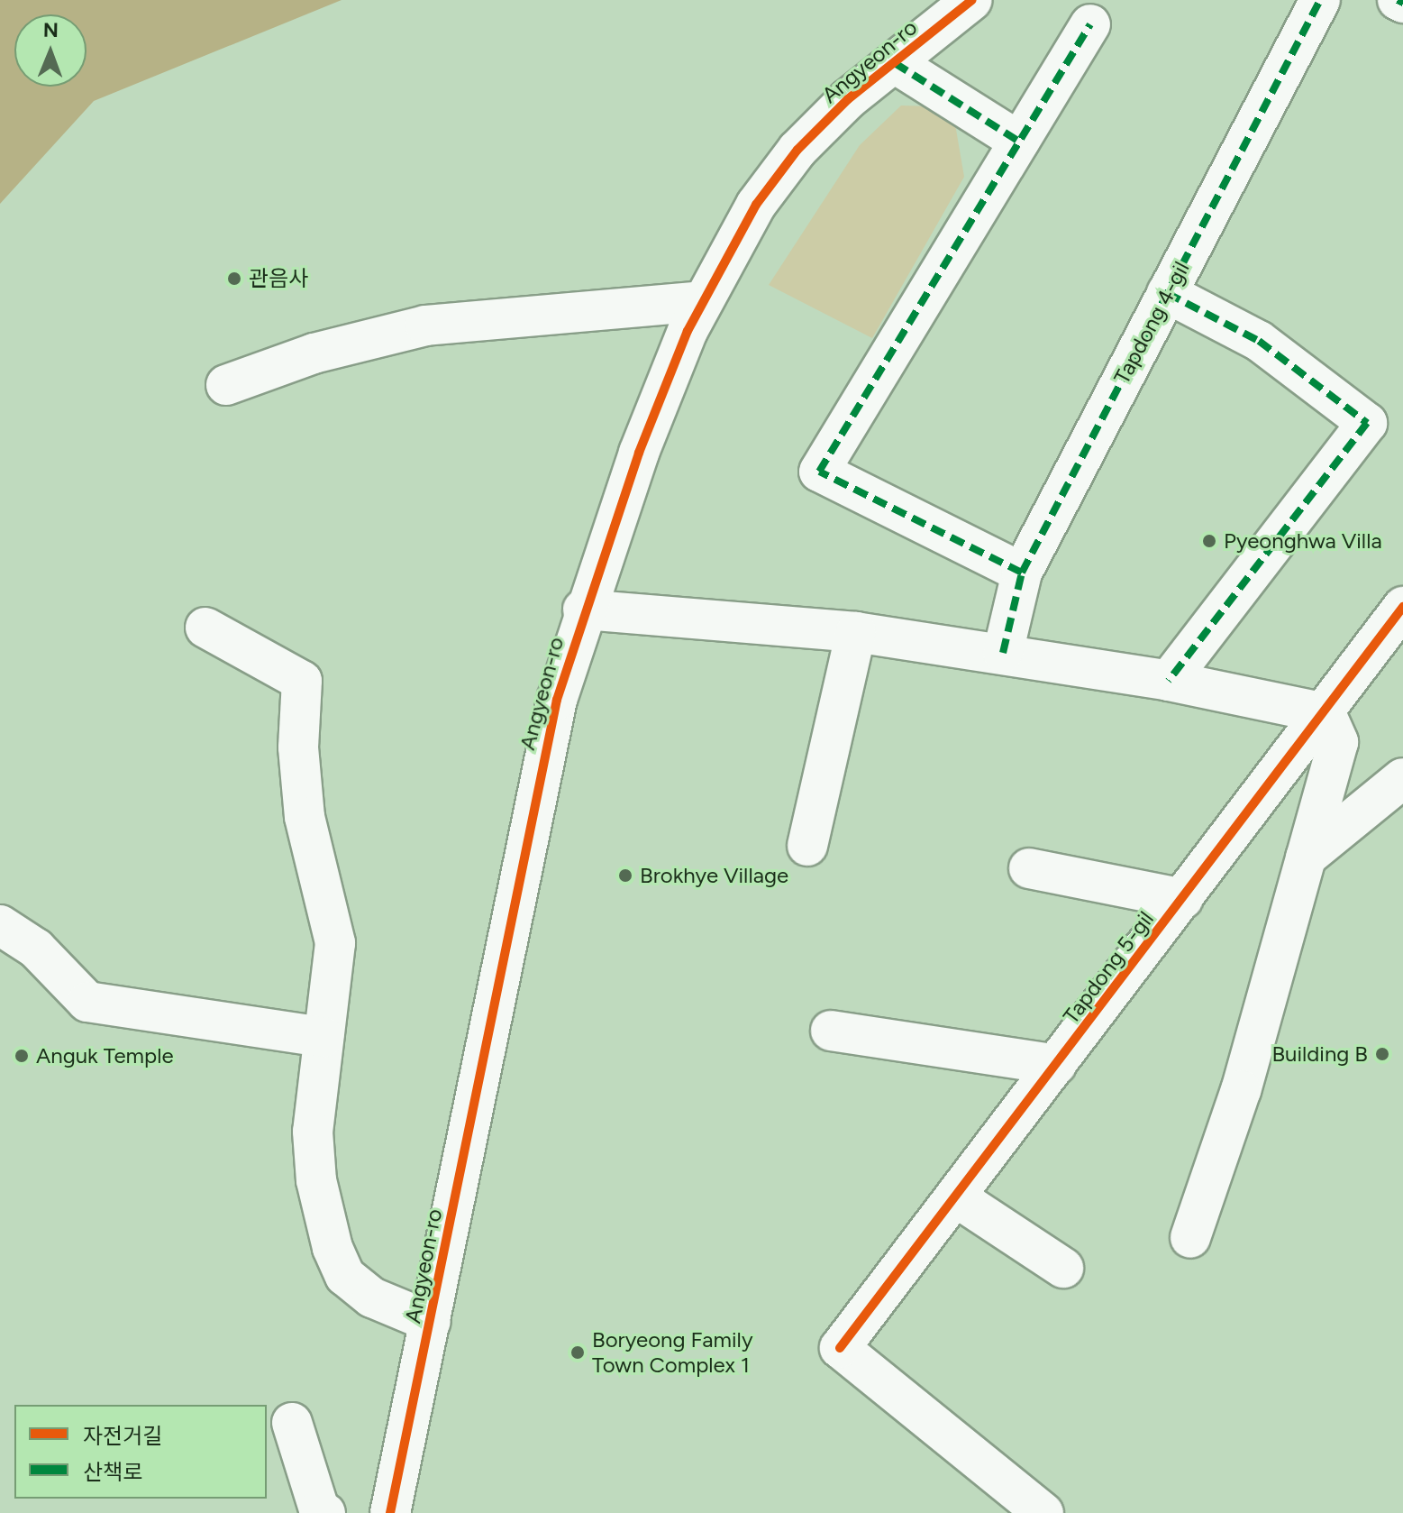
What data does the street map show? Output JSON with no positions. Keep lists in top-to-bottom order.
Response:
{
  "streets": {
    "street": ["Angyeon-ro", "Tapdong 4-gil", "Tapdong 5-gil"]
  },
  "places": [
    "관음사",
    "Pyeonghwa Villa",
    "Brokhye Village",
    "Building B",
    "Anguk Temple",
    "Boryeong Family Town Complex 1"
  ],
  "legend": ["자전거길", "산책로"],
  "north": "top"
}
